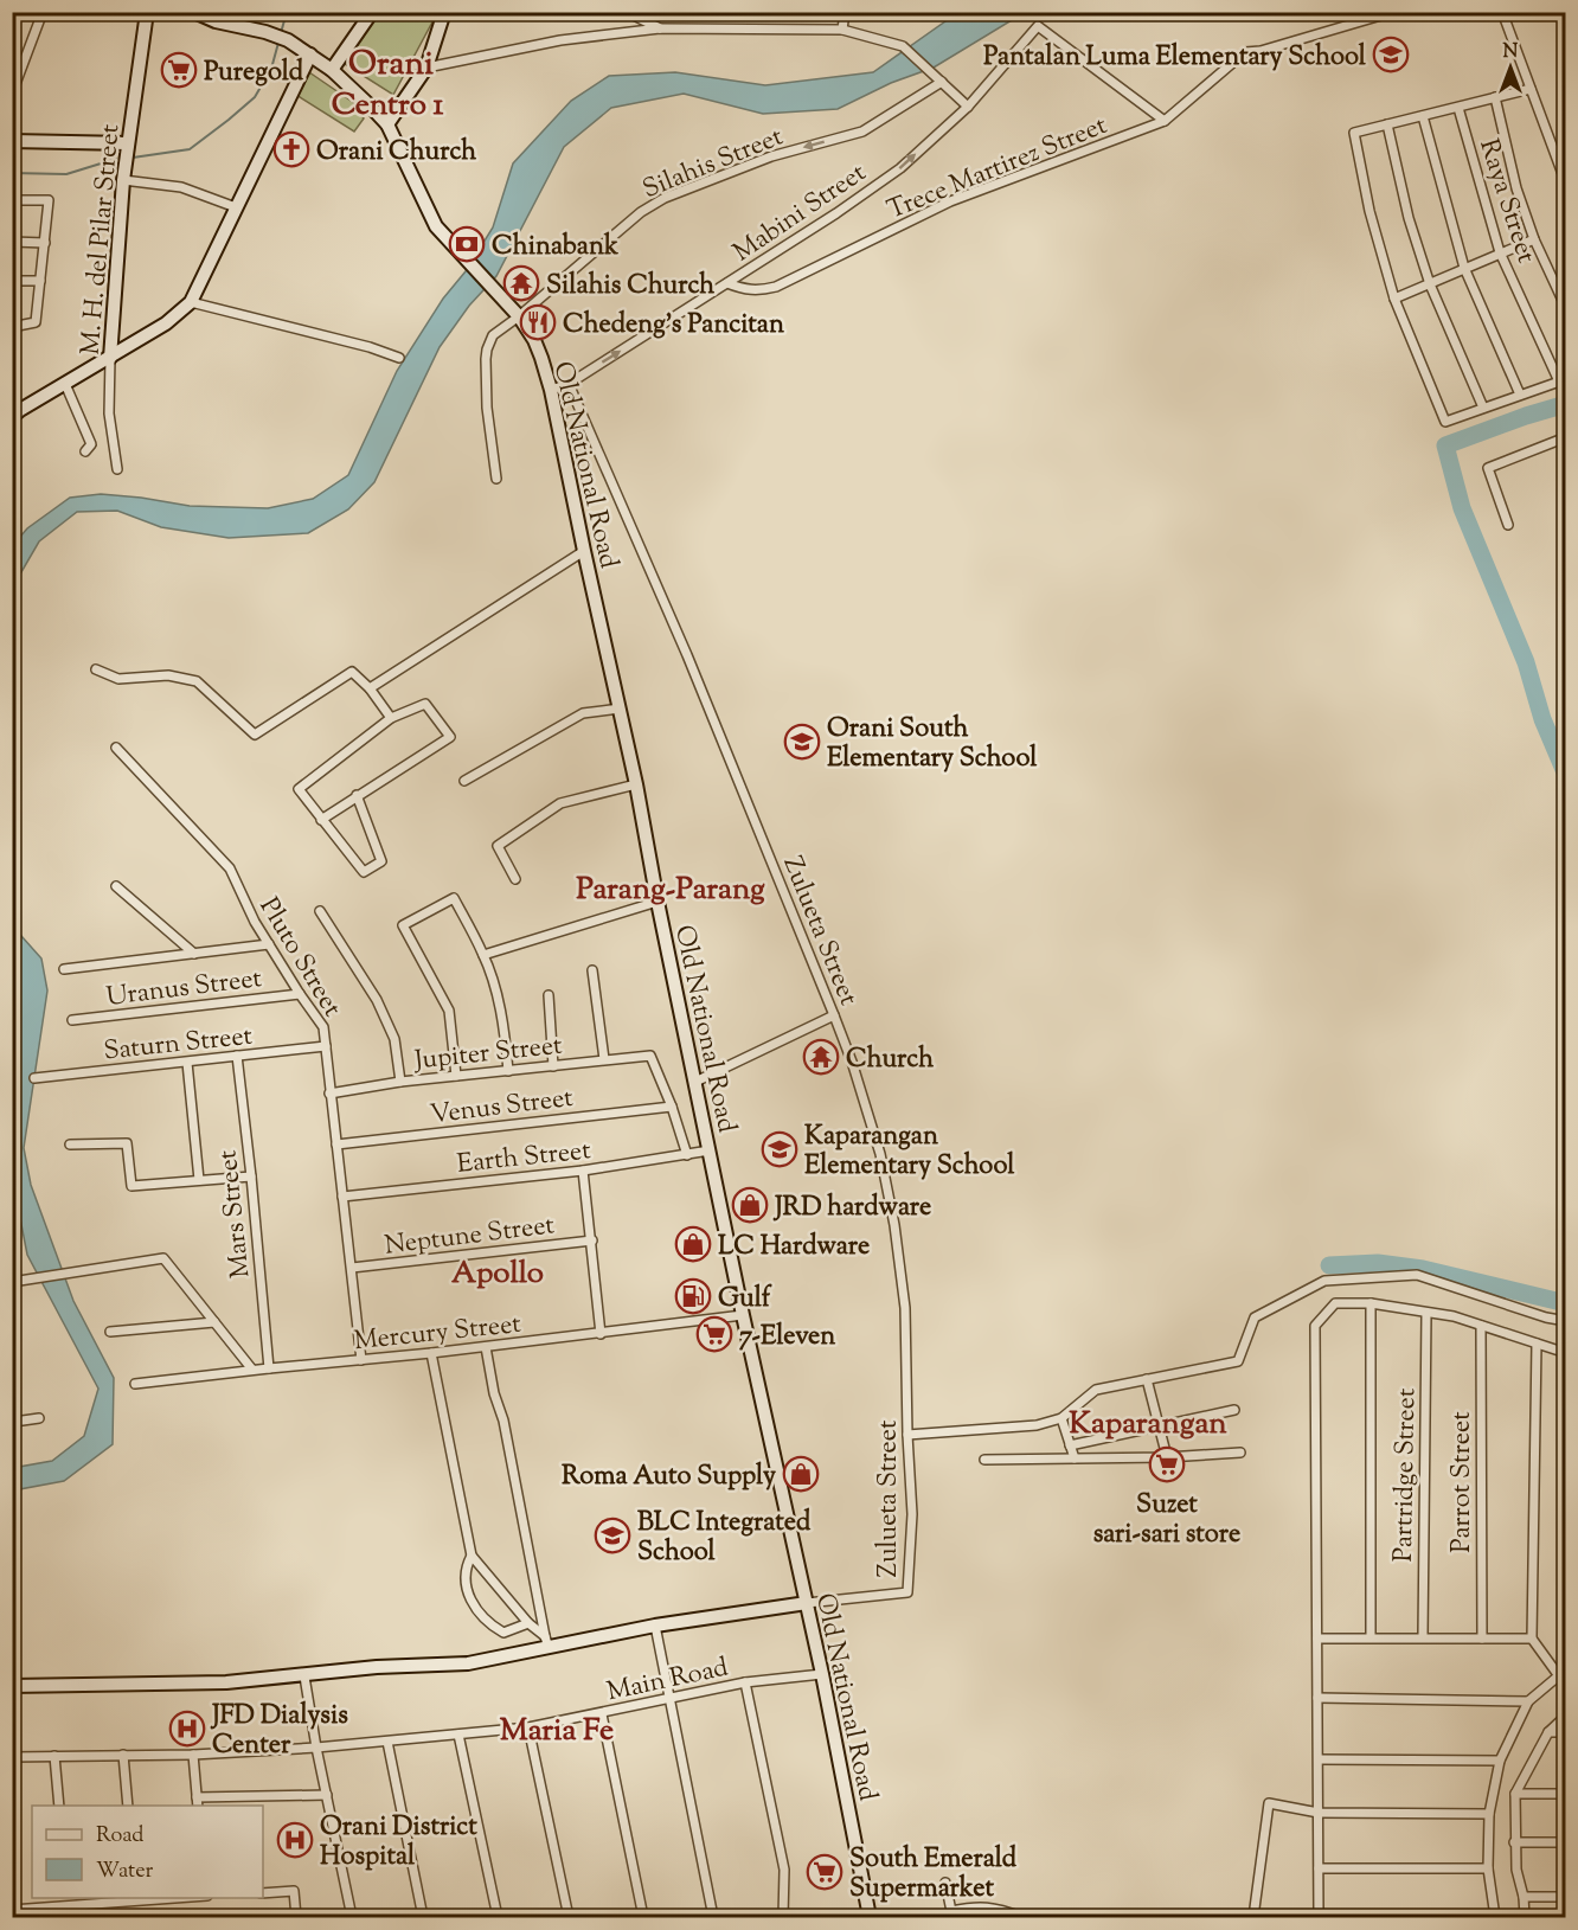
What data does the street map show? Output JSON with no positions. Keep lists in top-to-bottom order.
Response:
{
  "streets": {
    "main road": ["M. H. del Pilar Street", "Old National Road"],
    "street": [
      "Silahis Street",
      "Trece Martirez Street",
      "Raya Street",
      "Mabini Street",
      "Zulueta Street",
      "Pluto Street",
      "Uranus Street",
      "Saturn Street",
      "Jupiter Street",
      "Venus Street",
      "Earth Street",
      "Mars Street",
      "Neptune Street",
      "Mercury Street",
      "Partridge Street",
      "Parrot Street",
      "Main Road"
    ]
  },
  "crossings": [
    ["Silahis Street", "Old National Road"],
    ["Trece Martirez Street", "Mabini Street"],
    ["Mabini Street", "Old National Road"],
    ["Mabini Street", "Zulueta Street"],
    ["Old National Road", "Zulueta Street"],
    ["Old National Road", "Earth Street"],
    ["Old National Road", "Mercury Street"],
    ["Old National Road", "Main Road"],
    ["Pluto Street", "Uranus Street"],
    ["Pluto Street", "Saturn Street"],
    ["Pluto Street", "Jupiter Street"],
    ["Pluto Street", "Venus Street"],
    ["Pluto Street", "Earth Street"],
    ["Pluto Street", "Neptune Street"],
    ["Pluto Street", "Mercury Street"],
    ["Saturn Street", "Mars Street"],
    ["Jupiter Street", "Venus Street"],
    ["Mars Street", "Mercury Street"]
  ],
  "one_way": ["Silahis Street", "Mabini Street"],
  "districts": [
    "Orani",
    "Centro 1",
    "Parang-Parang",
    "Apollo",
    "Kaparangan",
    "Maria Fe"
  ],
  "places": {
    "school or university": [
      "Pantalan Luma Elementary School",
      "Orani South Elementary School",
      "Kaparangan Elementary School",
      "BLC Integrated School"
    ],
    "supermarket": [
      "Puregold",
      "7-Eleven",
      "Suzet sari-sari store",
      "South Emerald Supermarket"
    ],
    "church": ["Orani Church"],
    "bank": ["Chinabank"],
    "temple": ["Silahis Church", "Church"],
    "restaurant": ["Chedeng's Pancitan"],
    "shop": ["JRD hardware", "LC Hardware", "Roma Auto Supply"],
    "fuel station": ["Gulf"],
    "hospital": ["JFD Dialysis Center", "Orani District Hospital"]
  },
  "legend": ["Road", "Water"],
  "north": "top"
}
